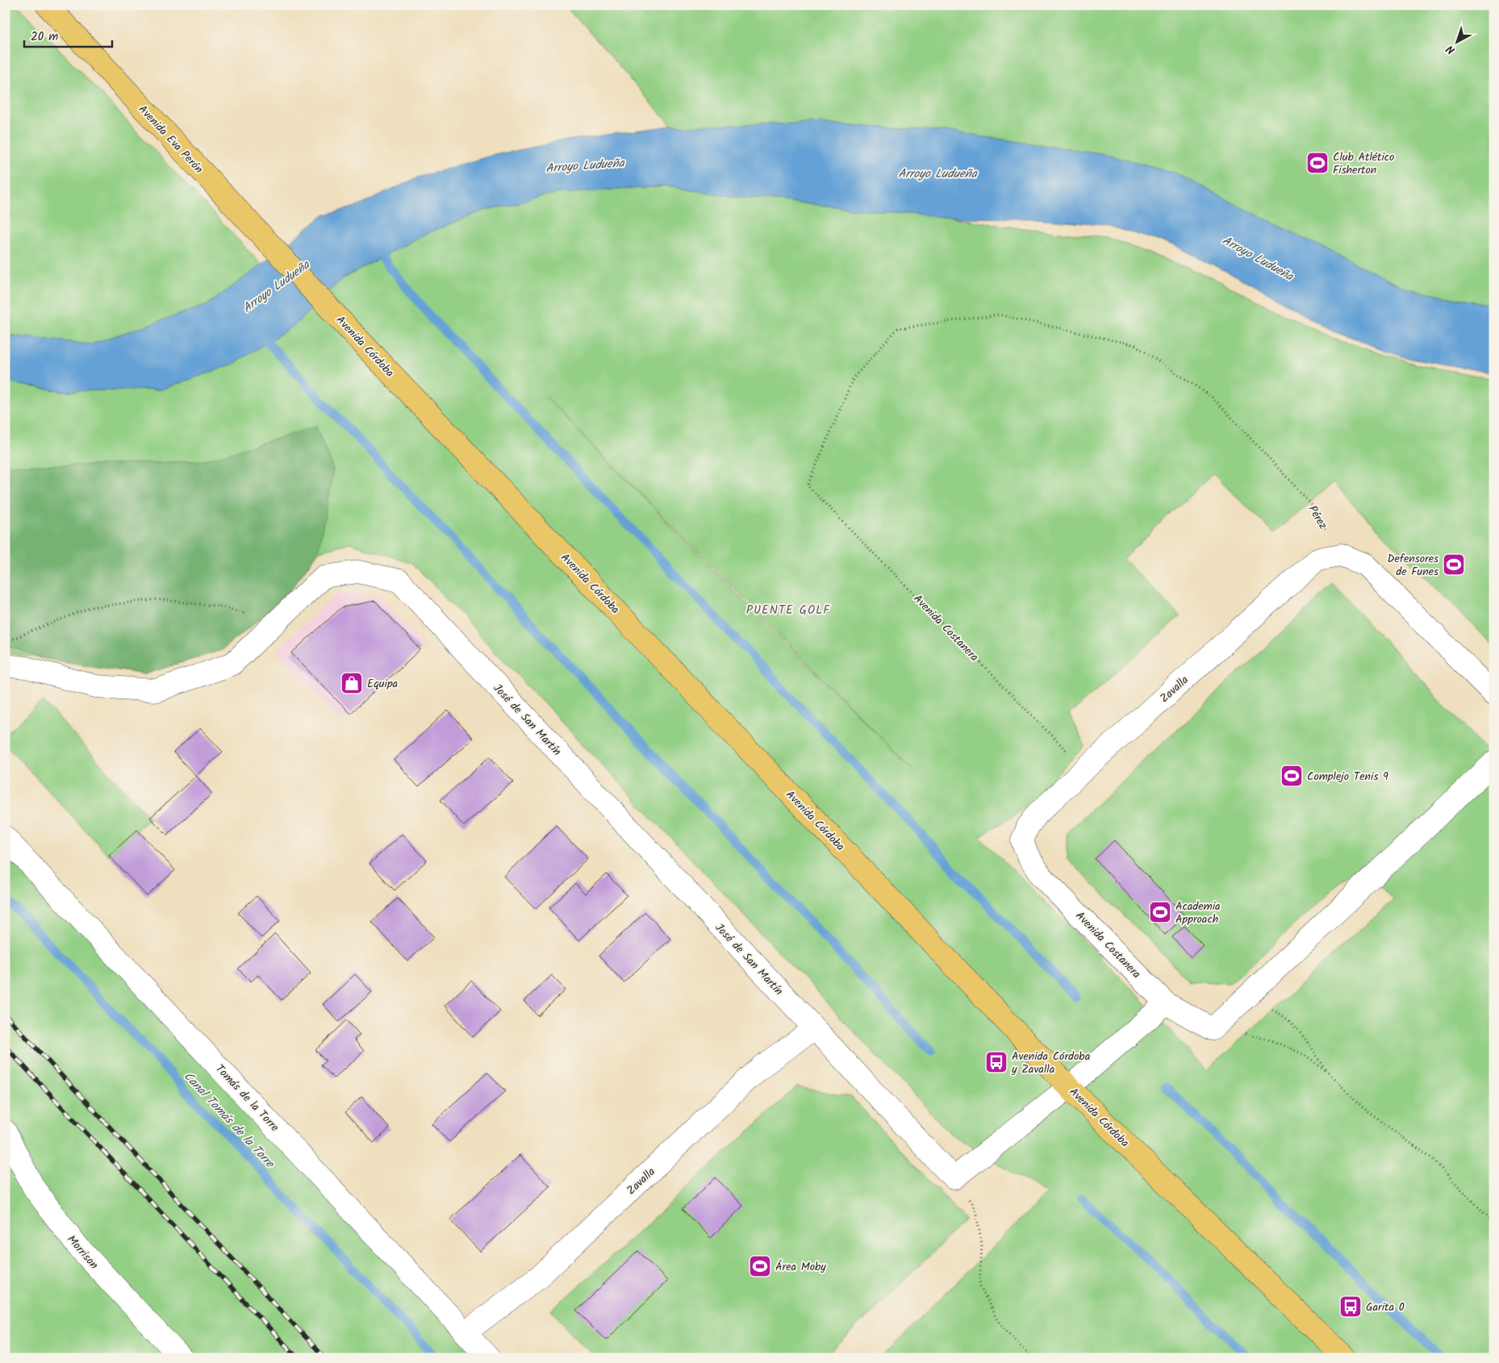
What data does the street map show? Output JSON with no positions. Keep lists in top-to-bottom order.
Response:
{
  "streets": {
    "main road": ["Avenida Eva Perón", "Avenida Córdoba"],
    "street": [
      "Avenida Costanera",
      "Zavalla",
      "José de San Martín",
      "Tomás de la Torre",
      "Morrison"
    ],
    "path": ["Pérez"]
  },
  "crossings": [
    ["Avenida Eva Perón", "Avenida Córdoba"],
    ["Pérez", "Avenida Costanera"],
    ["Pérez", "Zavalla"],
    ["Avenida Costanera", "Zavalla"],
    ["Zavalla", "José de San Martín"],
    ["Zavalla", "Tomás de la Torre"]
  ],
  "districts": ["PUENTE GOLF"],
  "water": ["Arroyo Ludueña", "Canal Tomás de la Torre"],
  "places": {
    "sports": [
      "Club Atlético Fisherton",
      "Defensores de Funes",
      "Complejo Tenis 9",
      "Academia Approach",
      "Área Moby"
    ],
    "shop": ["Equipa"],
    "bus stop": ["Avenida Córdoba y Zavalla", "Garita 0"]
  },
  "scale_bar": "20 m",
  "north": "bottom left"
}
